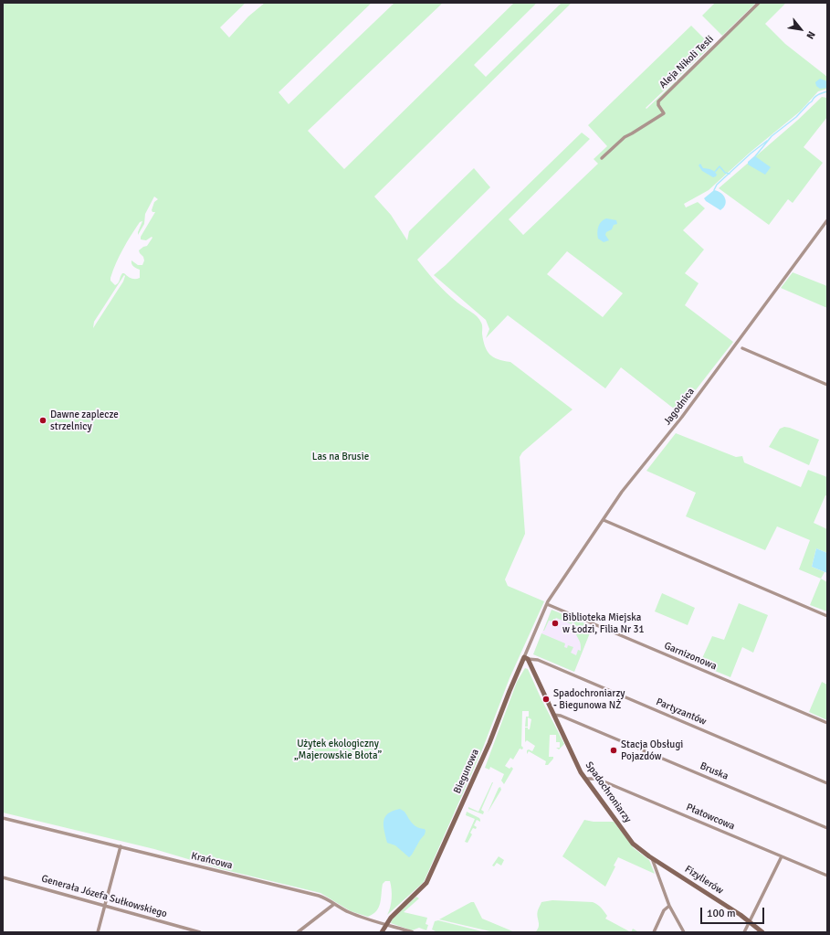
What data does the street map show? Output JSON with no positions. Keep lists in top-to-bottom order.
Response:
{
  "streets": {
    "street": [
      "Aleja Nikoli Tesli",
      "Jagodnica",
      "Garnizonowa",
      "Partyzantów",
      "Biegunowa",
      "Bruska",
      "Spadochroniarzy",
      "Płatowcowa",
      "Krańcowa",
      "Fizylierów",
      "Generała Józefa Sułkowskiego"
    ]
  },
  "crossings": [
    ["Jagodnica", "Garnizonowa"],
    ["Jagodnica", "Biegunowa"],
    ["Garnizonowa", "Biegunowa"],
    ["Partyzantów", "Biegunowa"],
    ["Partyzantów", "Spadochroniarzy"],
    ["Biegunowa", "Spadochroniarzy"],
    ["Biegunowa", "Krańcowa"],
    ["Bruska", "Spadochroniarzy"],
    ["Spadochroniarzy", "Płatowcowa"],
    ["Spadochroniarzy", "Fizylierów"]
  ],
  "parks": ["Las na Brusie", "Użytek ekologiczny „Majerowskie Błota”"],
  "places": [
    "Dawne zaplecze strzelnicy",
    "Biblioteka Miejska w Łodzi, Filia Nr 31",
    "Spadochroniarzy - Biegunowa NŻ",
    "Stacja Obsługi Pojazdów"
  ],
  "scale_bar": "100 m",
  "north": "bottom right"
}
